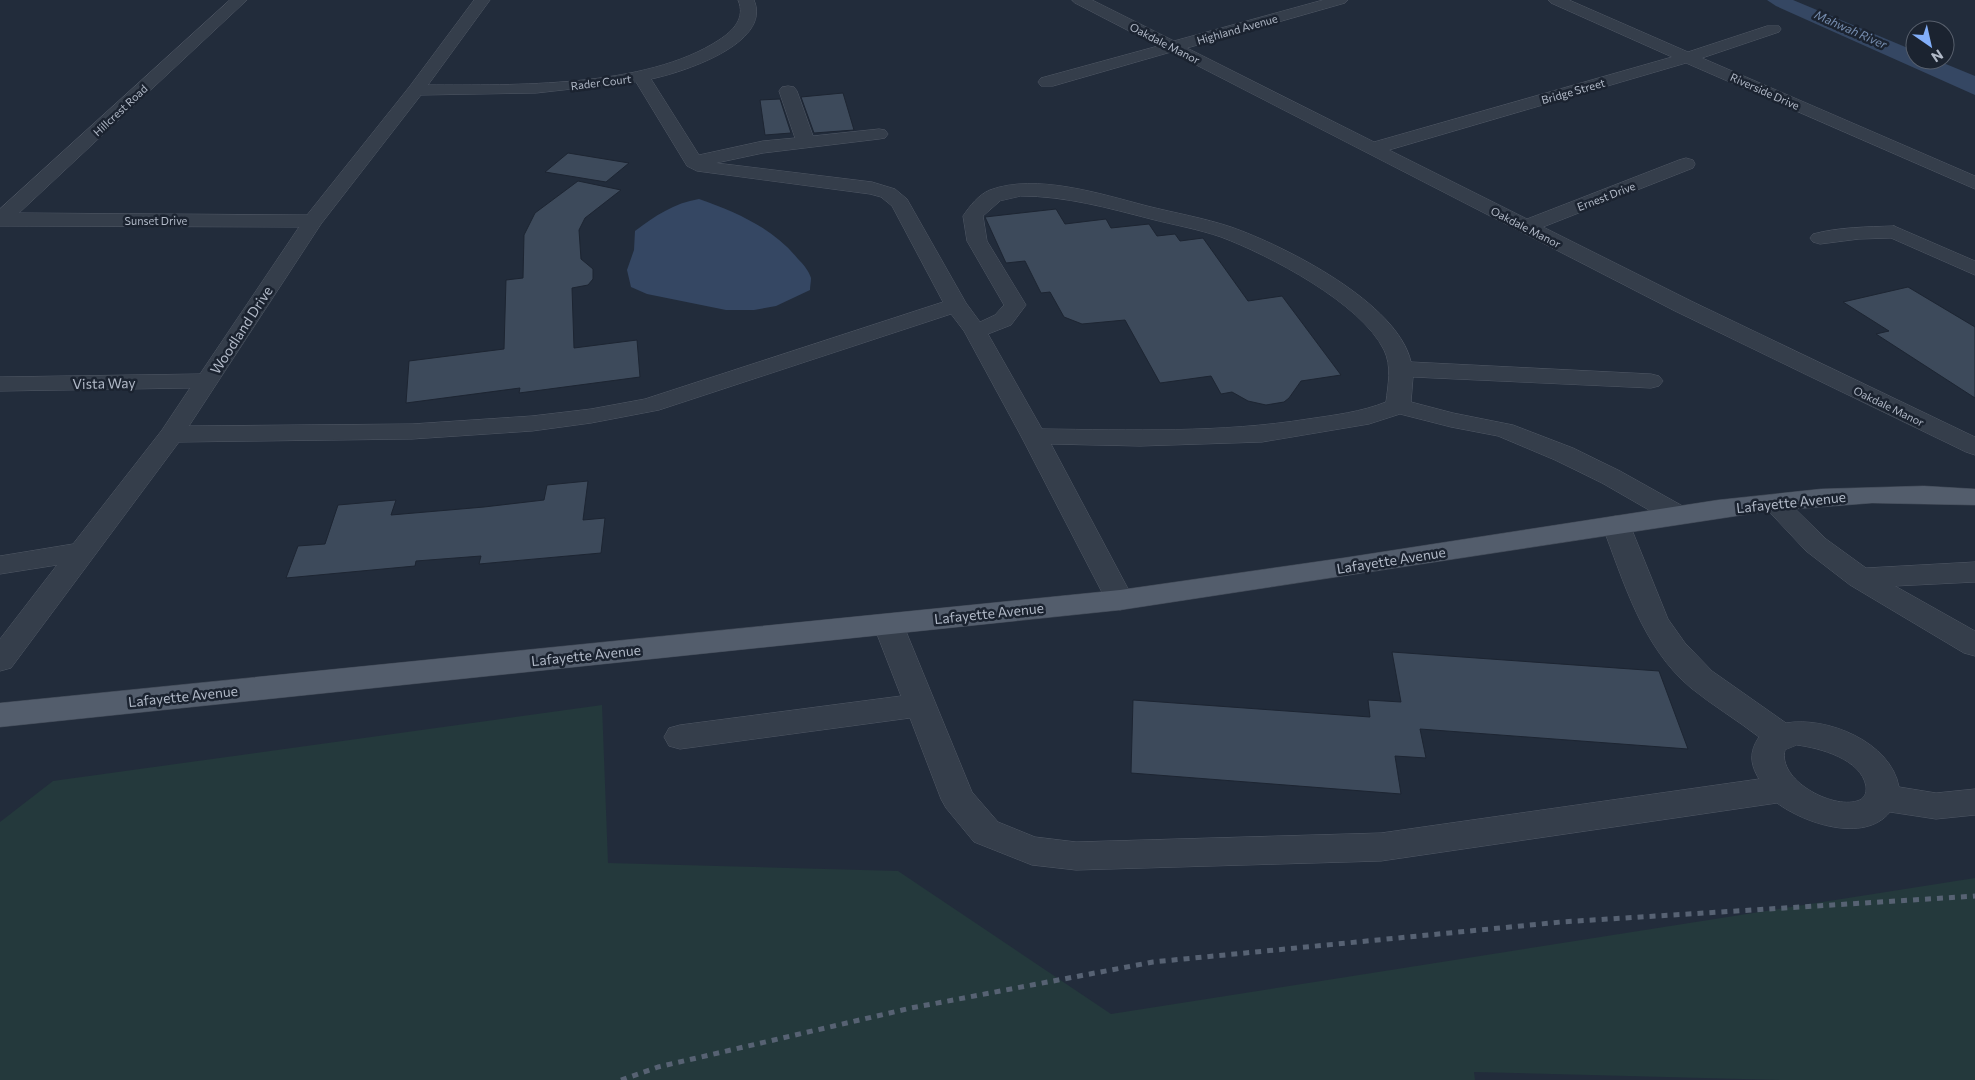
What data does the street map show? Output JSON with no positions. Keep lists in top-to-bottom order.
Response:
{
  "streets": {
    "main road": ["Lafayette Avenue"],
    "street": [
      "Highland Avenue",
      "Oakdale Manor",
      "Rader Court",
      "Bridge Street",
      "Riverside Drive",
      "Hillcrest Road",
      "Ernest Drive",
      "Sunset Drive",
      "Woodland Drive",
      "Vista Way"
    ]
  },
  "crossings": [
    ["Highland Avenue", "Oakdale Manor"],
    ["Oakdale Manor", "Bridge Street"],
    ["Oakdale Manor", "Ernest Drive"],
    ["Rader Court", "Woodland Drive"],
    ["Bridge Street", "Riverside Drive"],
    ["Hillcrest Road", "Sunset Drive"],
    ["Sunset Drive", "Woodland Drive"],
    ["Woodland Drive", "Vista Way"]
  ],
  "water": ["Mahwah River"],
  "north": "bottom right"
}
